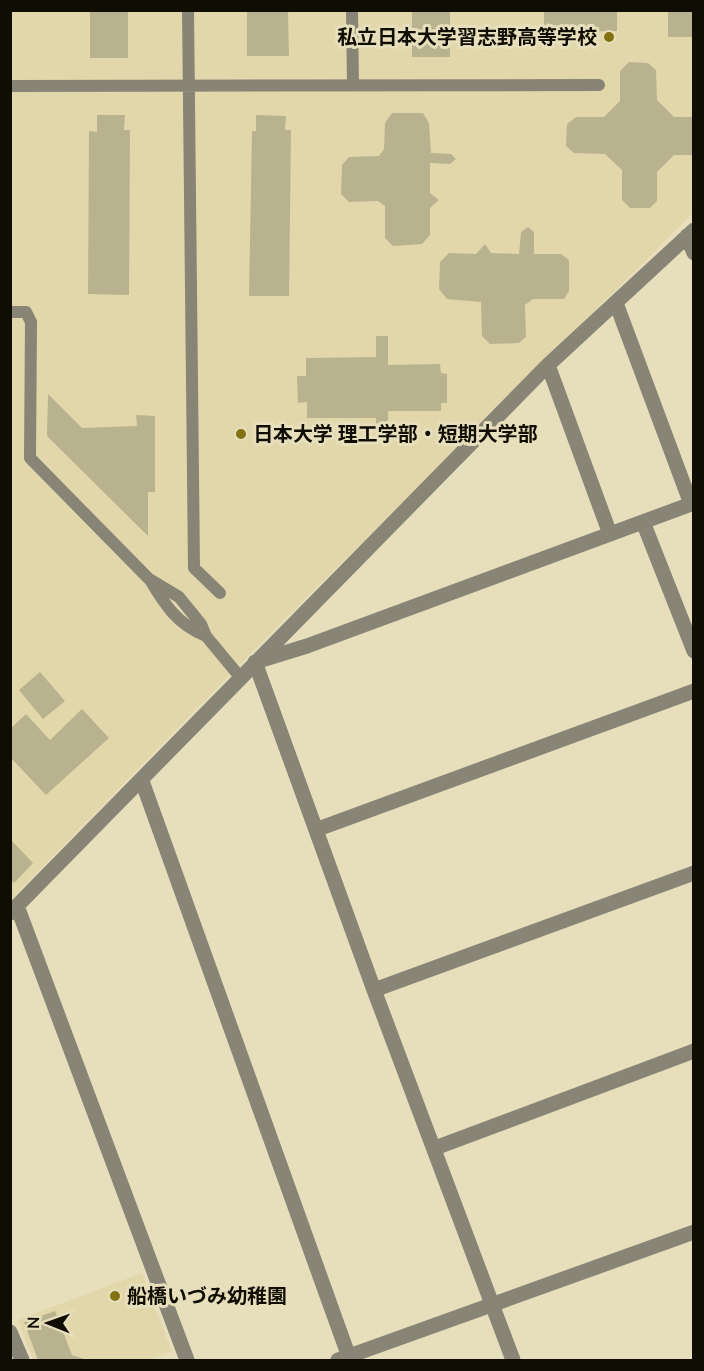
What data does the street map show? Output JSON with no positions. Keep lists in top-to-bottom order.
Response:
{
  "places": ["私立日本大学習志野高等学校", "日本大学 理工学部・短期大学部", "船橋いづみ幼稚園"],
  "north": "left"
}
